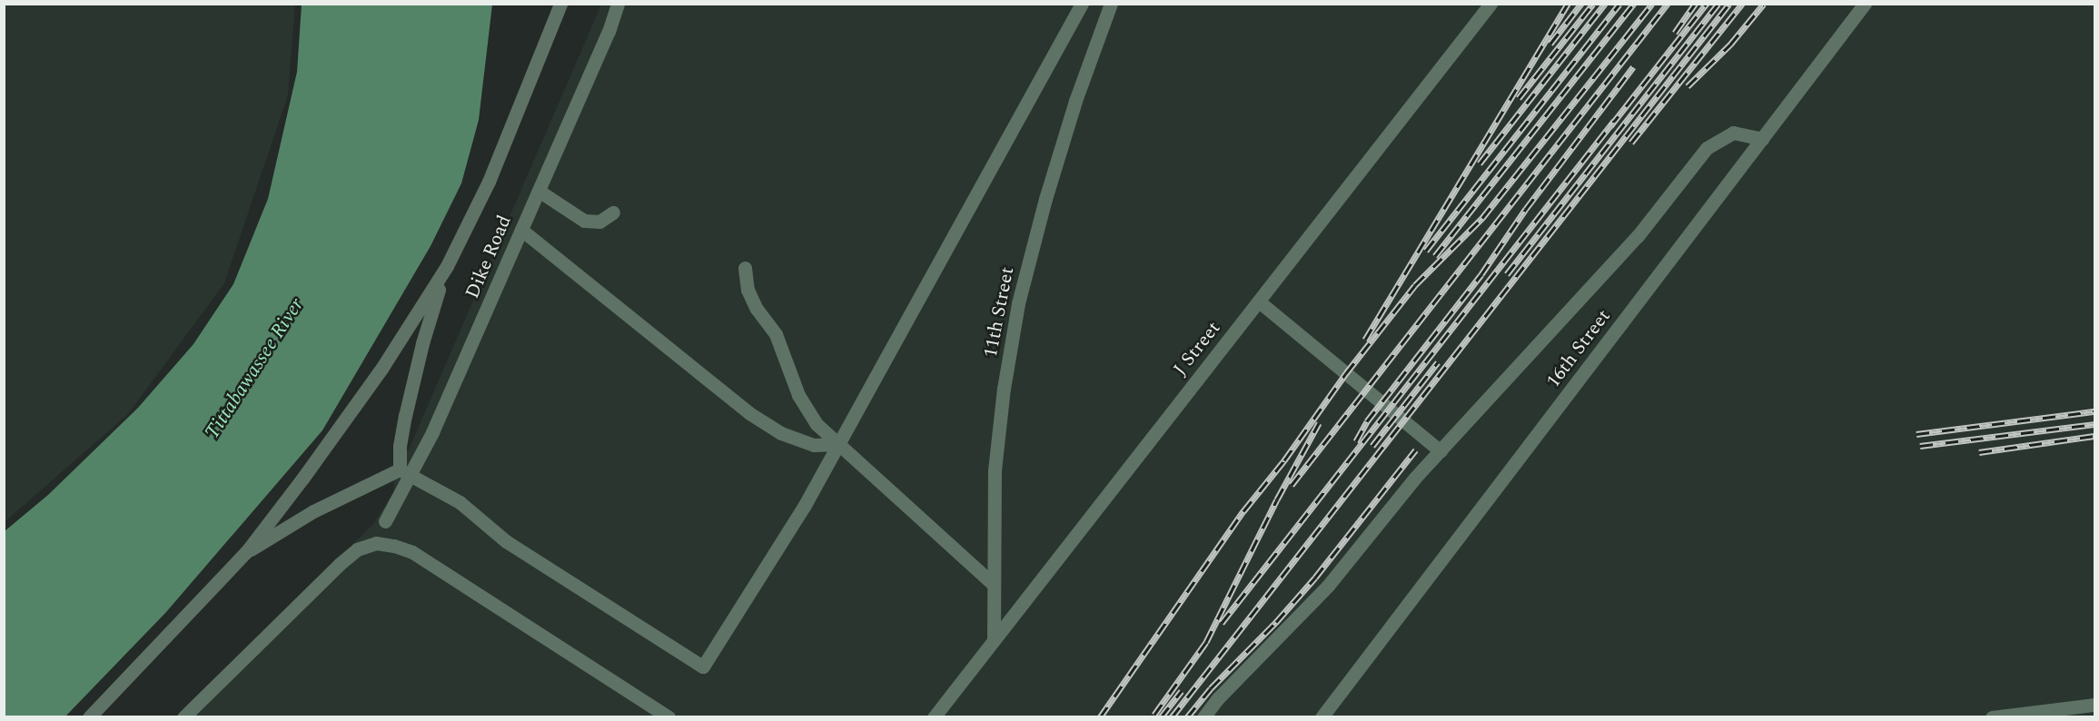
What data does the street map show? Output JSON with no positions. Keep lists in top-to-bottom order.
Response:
{
  "streets": {
    "lane": [
      "Dike Road",
      "11th Street",
      "J Street",
      "16th Street"
    ]
  },
  "crossings": [
    ["11th Street", "J Street"]
  ],
  "water": ["Tittabawassee River"]
}
